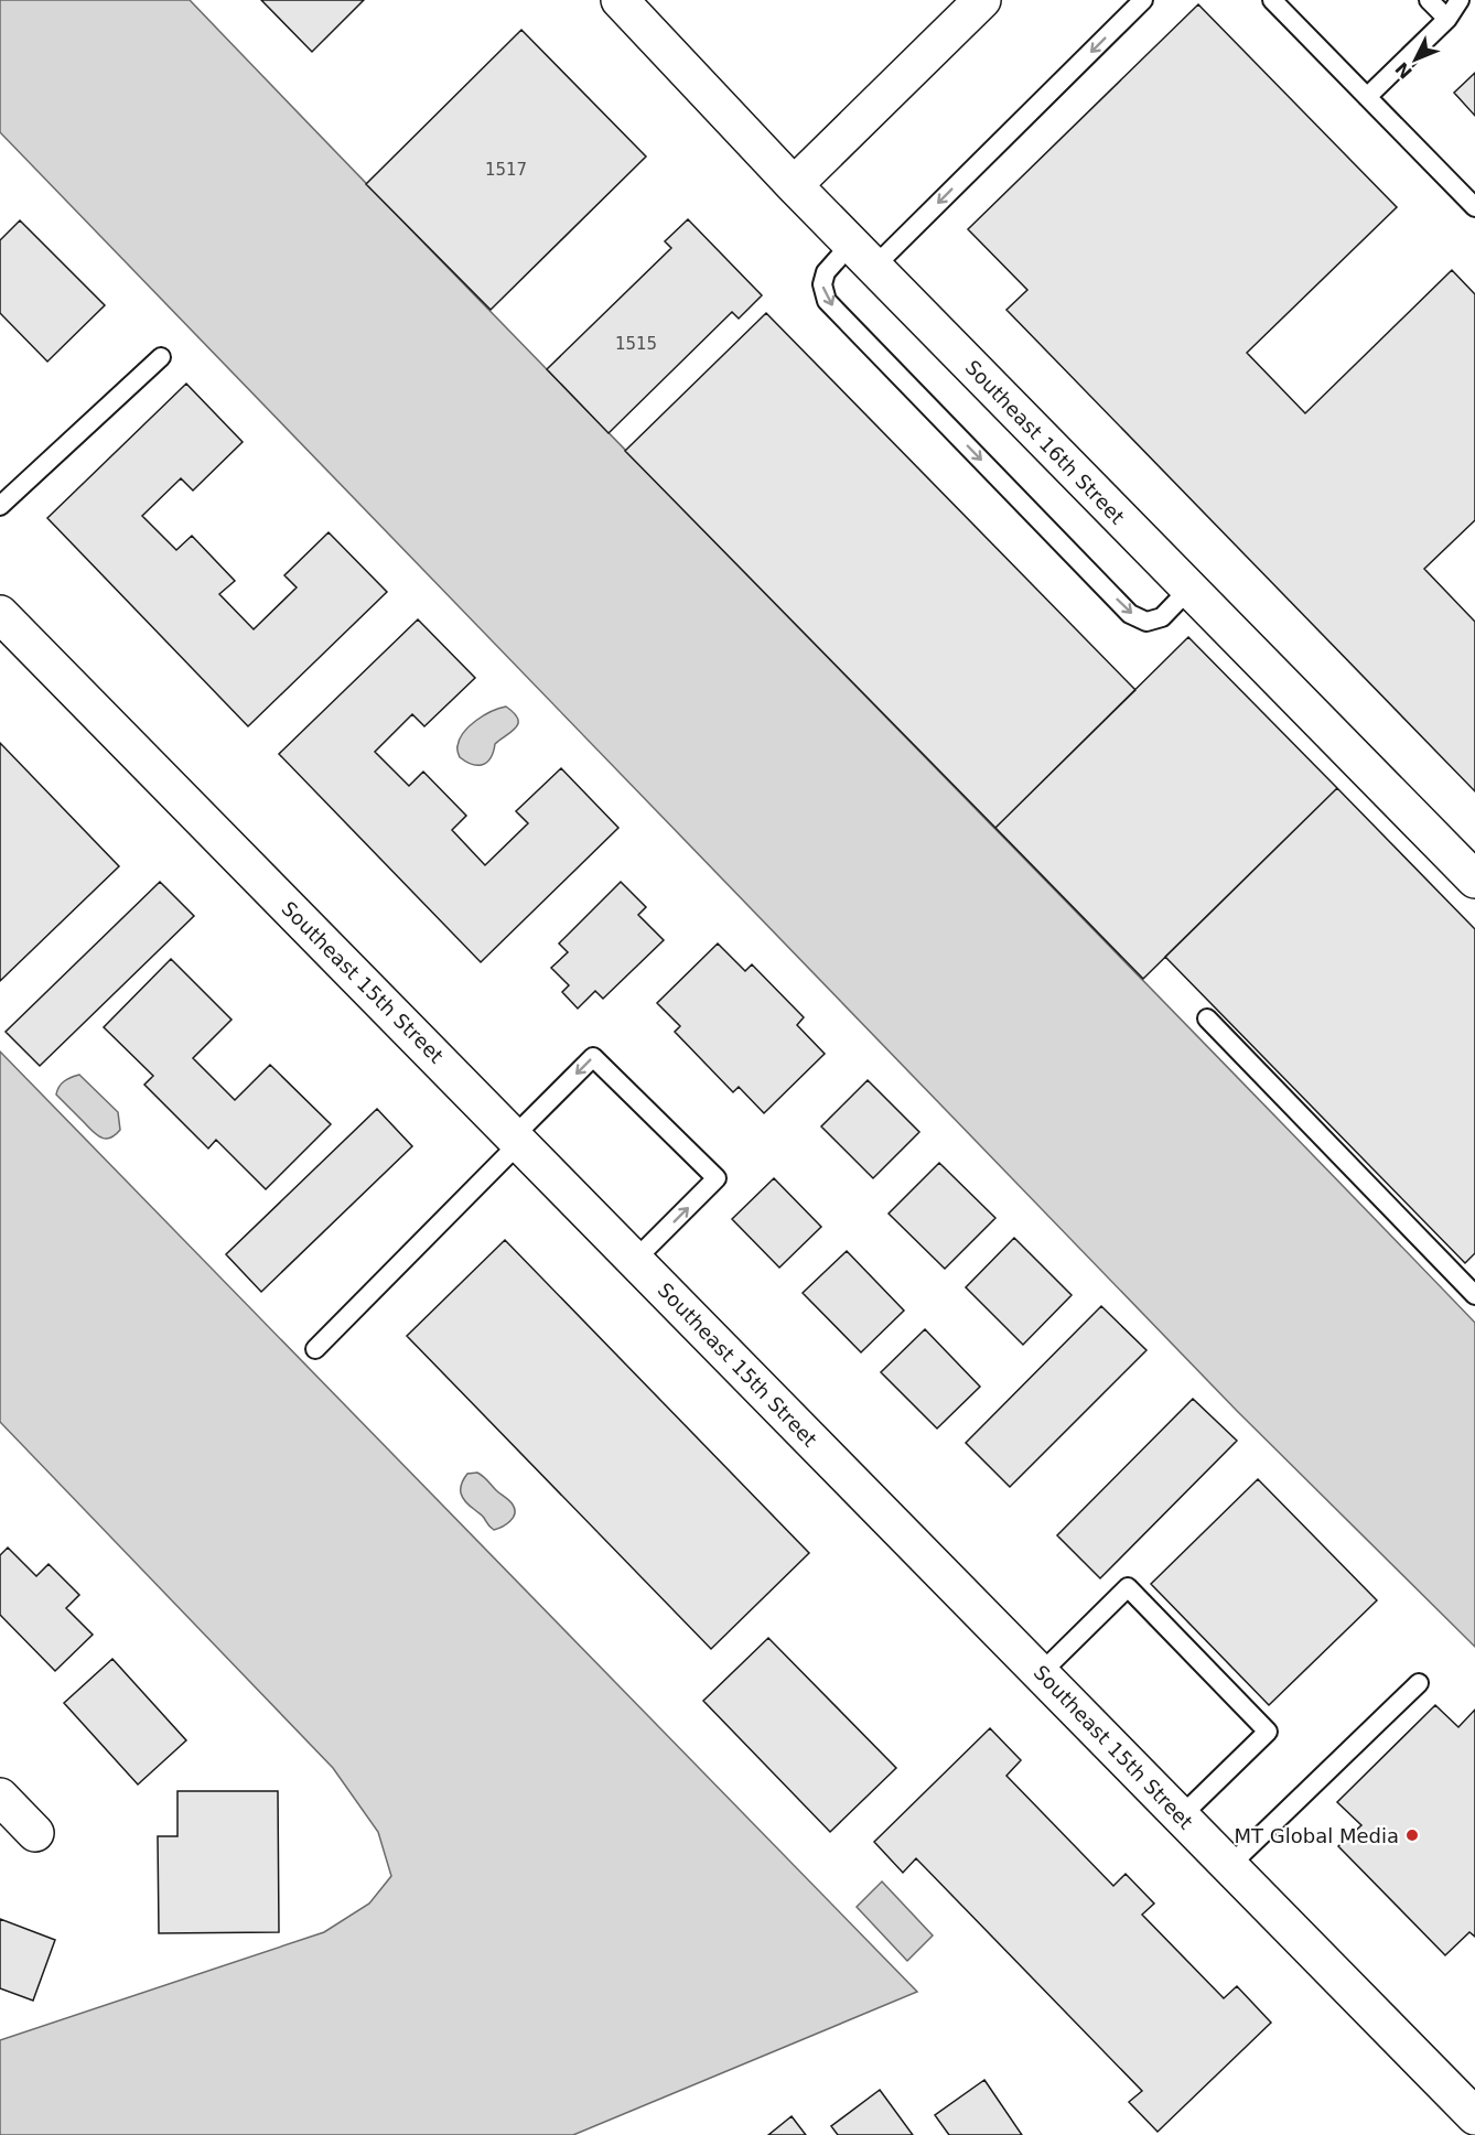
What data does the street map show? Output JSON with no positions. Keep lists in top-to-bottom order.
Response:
{
  "streets": {
    "street": ["Southeast 16th Street", "Southeast 15th Street"]
  },
  "places": ["MT Global Media"],
  "house_numbers": ["1517", "1515"],
  "north": "bottom left"
}
